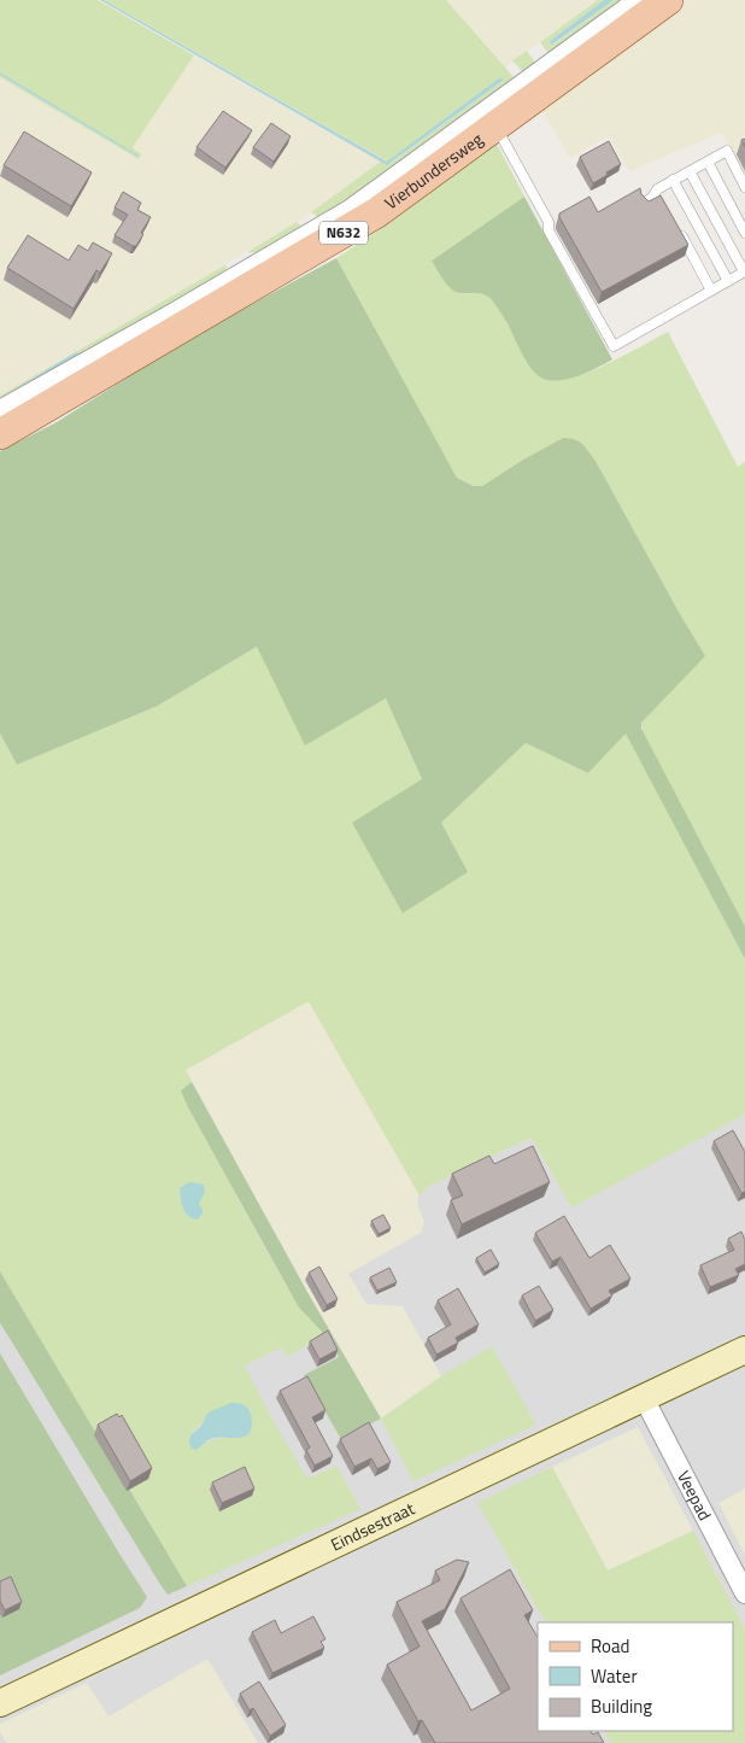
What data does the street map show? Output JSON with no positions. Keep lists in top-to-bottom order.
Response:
{
  "streets": {
    "main road": ["Vierbundersweg", "N632"],
    "street": ["Veepad", "Eindsestraat"]
  },
  "crossings": [
    ["Veepad", "Eindsestraat"]
  ],
  "legend": ["Road", "Water", "Building"]
}
